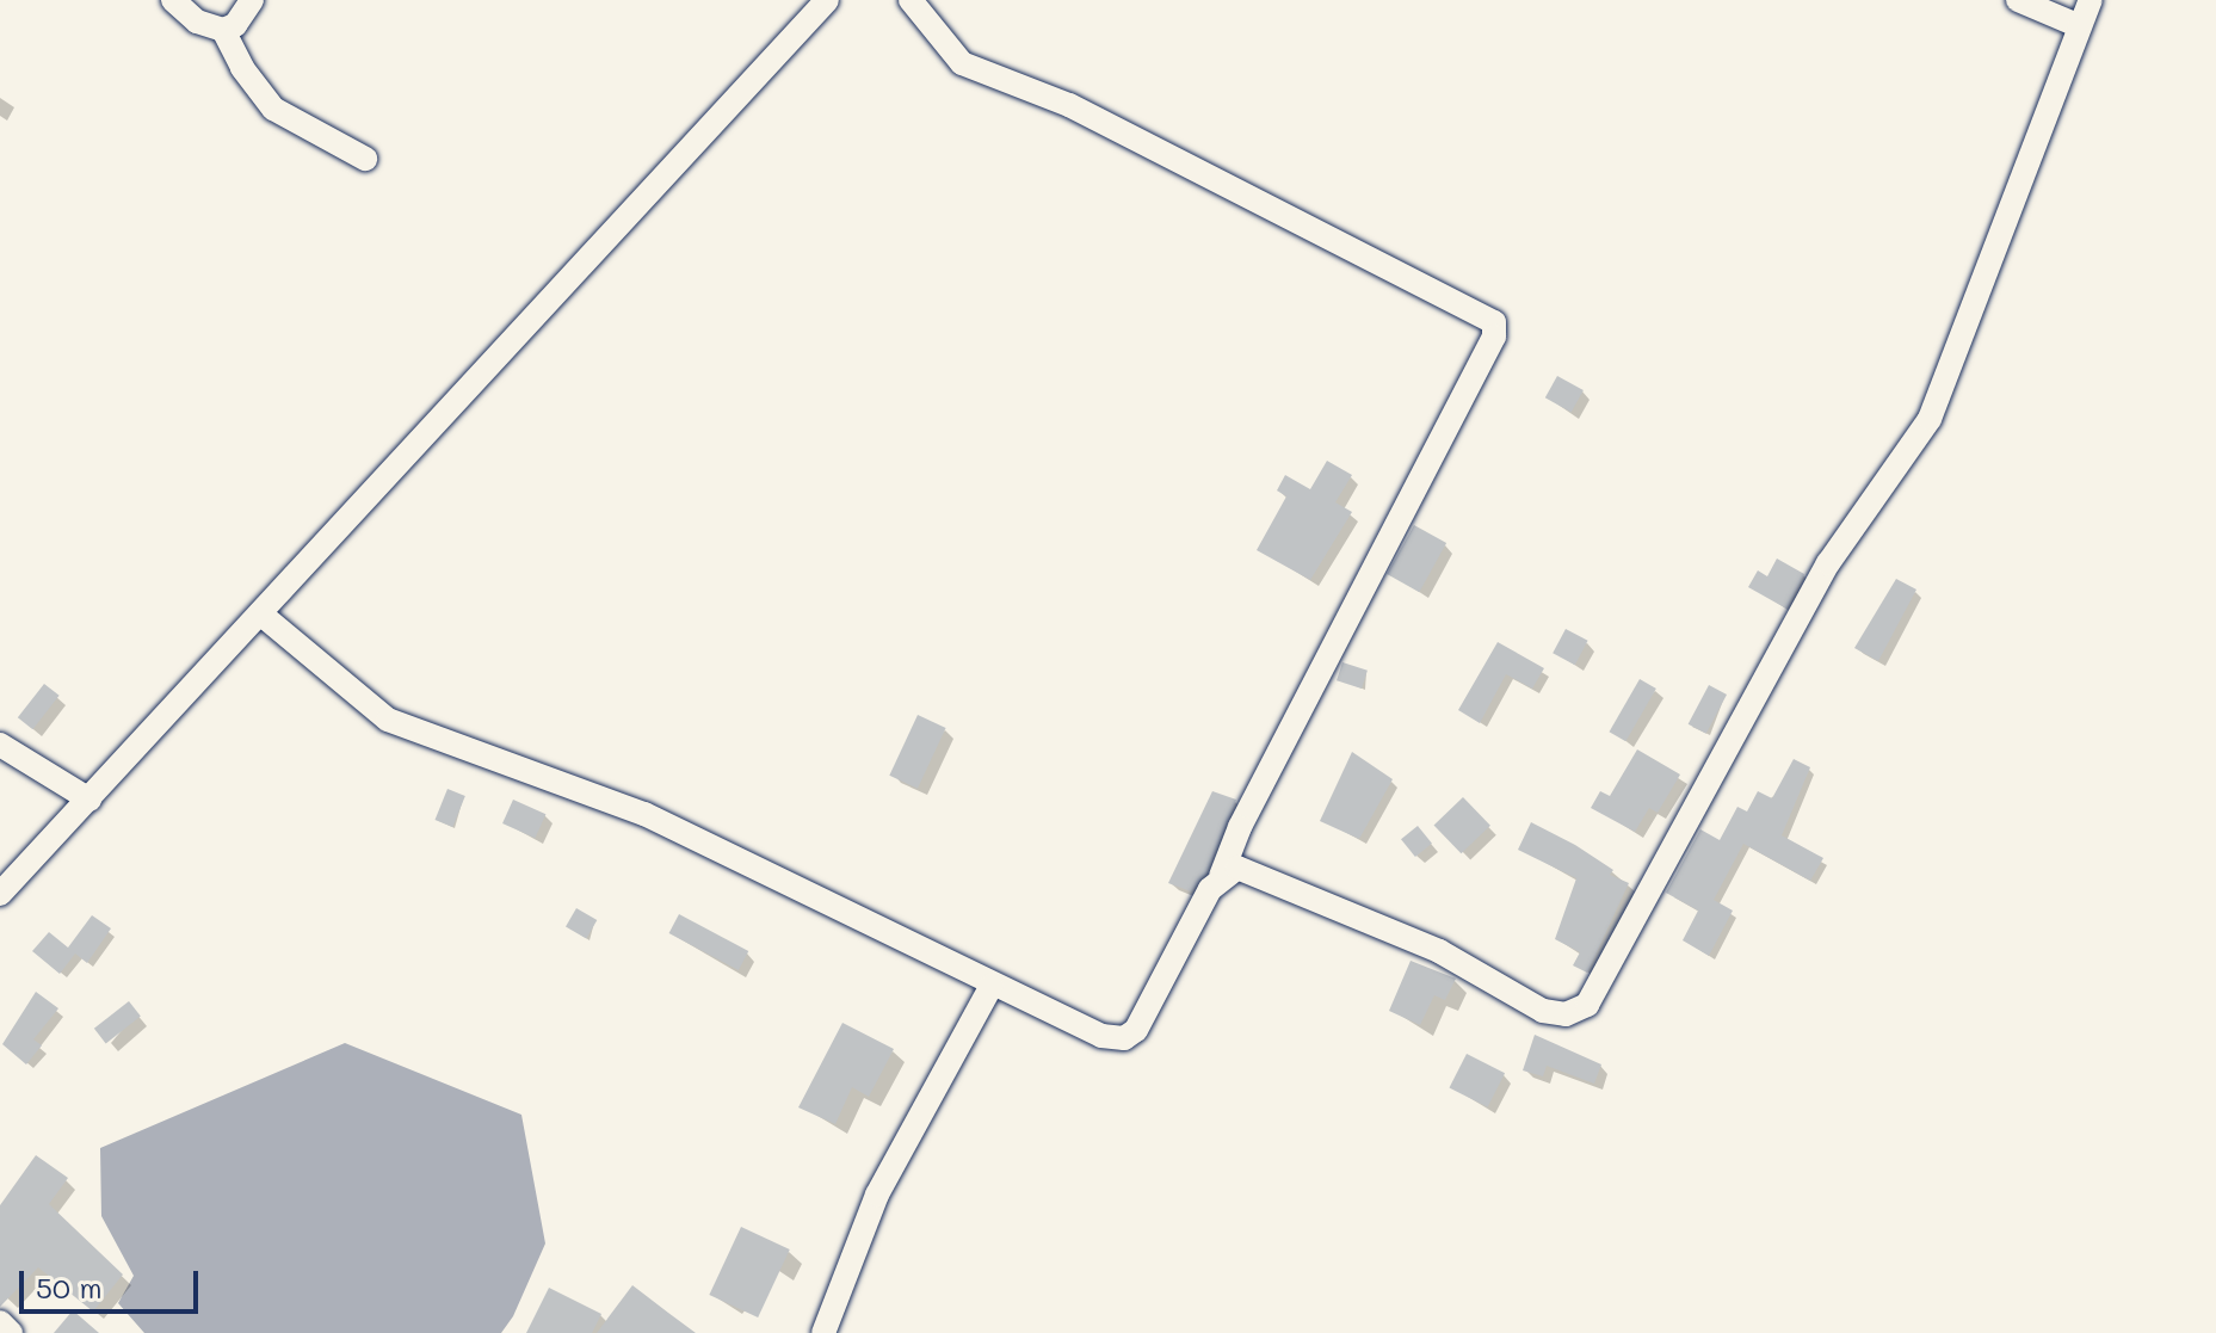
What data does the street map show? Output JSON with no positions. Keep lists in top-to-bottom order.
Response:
{
  "scale_bar": "50 m"
}
